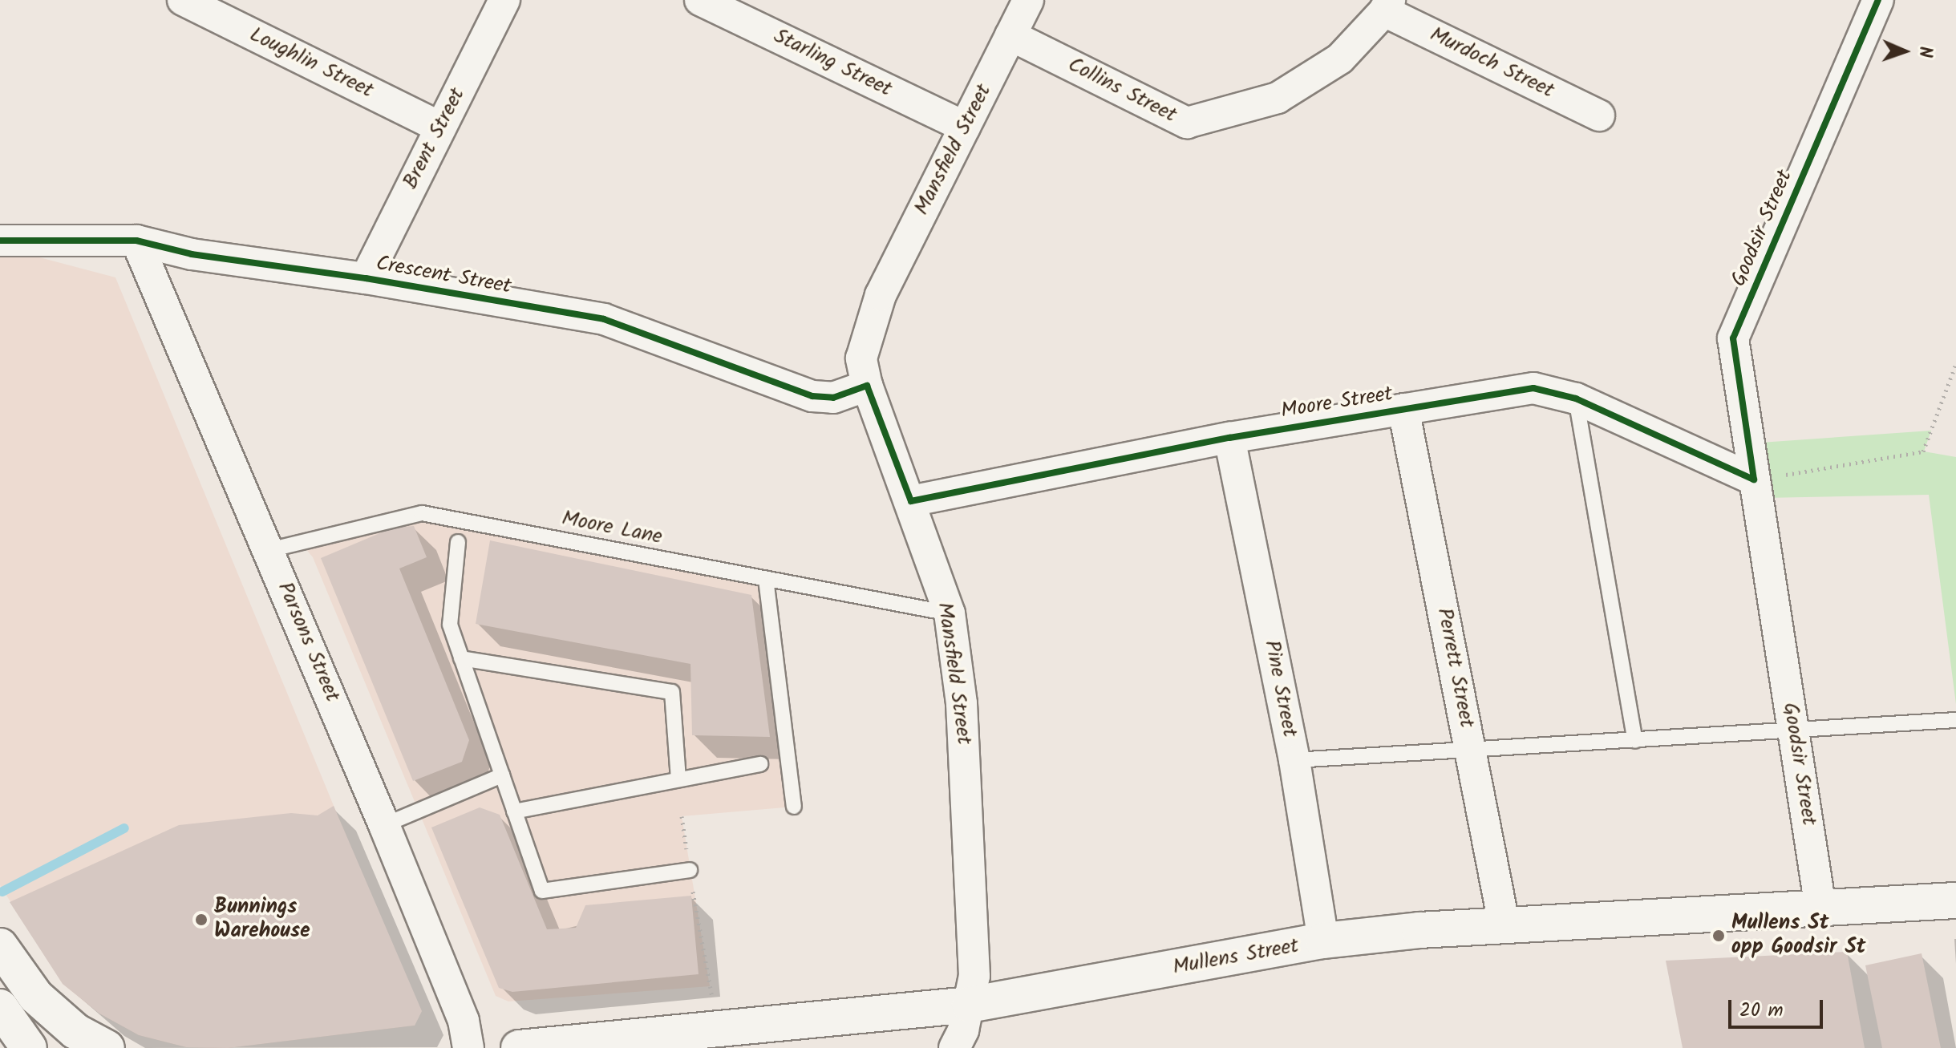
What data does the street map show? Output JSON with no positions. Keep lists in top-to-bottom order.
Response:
{
  "streets": {
    "street": [
      "Loughlin Street",
      "Starling Street",
      "Murdoch Street",
      "Collins Street",
      "Brent Street",
      "Mansfield Street",
      "Goodsir Street",
      "Crescent Street",
      "Moore Street",
      "Parsons Street",
      "Perrett Street",
      "Pine Street",
      "Mullens Street"
    ],
    "lane": ["Moore Lane"]
  },
  "crossings": [
    ["Loughlin Street", "Brent Street"],
    ["Starling Street", "Mansfield Street"],
    ["Murdoch Street", "Collins Street"],
    ["Collins Street", "Mansfield Street"],
    ["Brent Street", "Crescent Street"],
    ["Mansfield Street", "Crescent Street"],
    ["Mansfield Street", "Moore Street"],
    ["Mansfield Street", "Moore Lane"],
    ["Mansfield Street", "Mullens Street"],
    ["Goodsir Street", "Moore Street"],
    ["Goodsir Street", "Mullens Street"],
    ["Crescent Street", "Parsons Street"],
    ["Moore Street", "Perrett Street"],
    ["Moore Street", "Pine Street"],
    ["Moore Lane", "Parsons Street"],
    ["Perrett Street", "Mullens Street"],
    ["Pine Street", "Mullens Street"]
  ],
  "places": ["Bunnings Warehouse", "Mullens St opp Goodsir St"],
  "scale_bar": "20 m",
  "north": "right"
}
